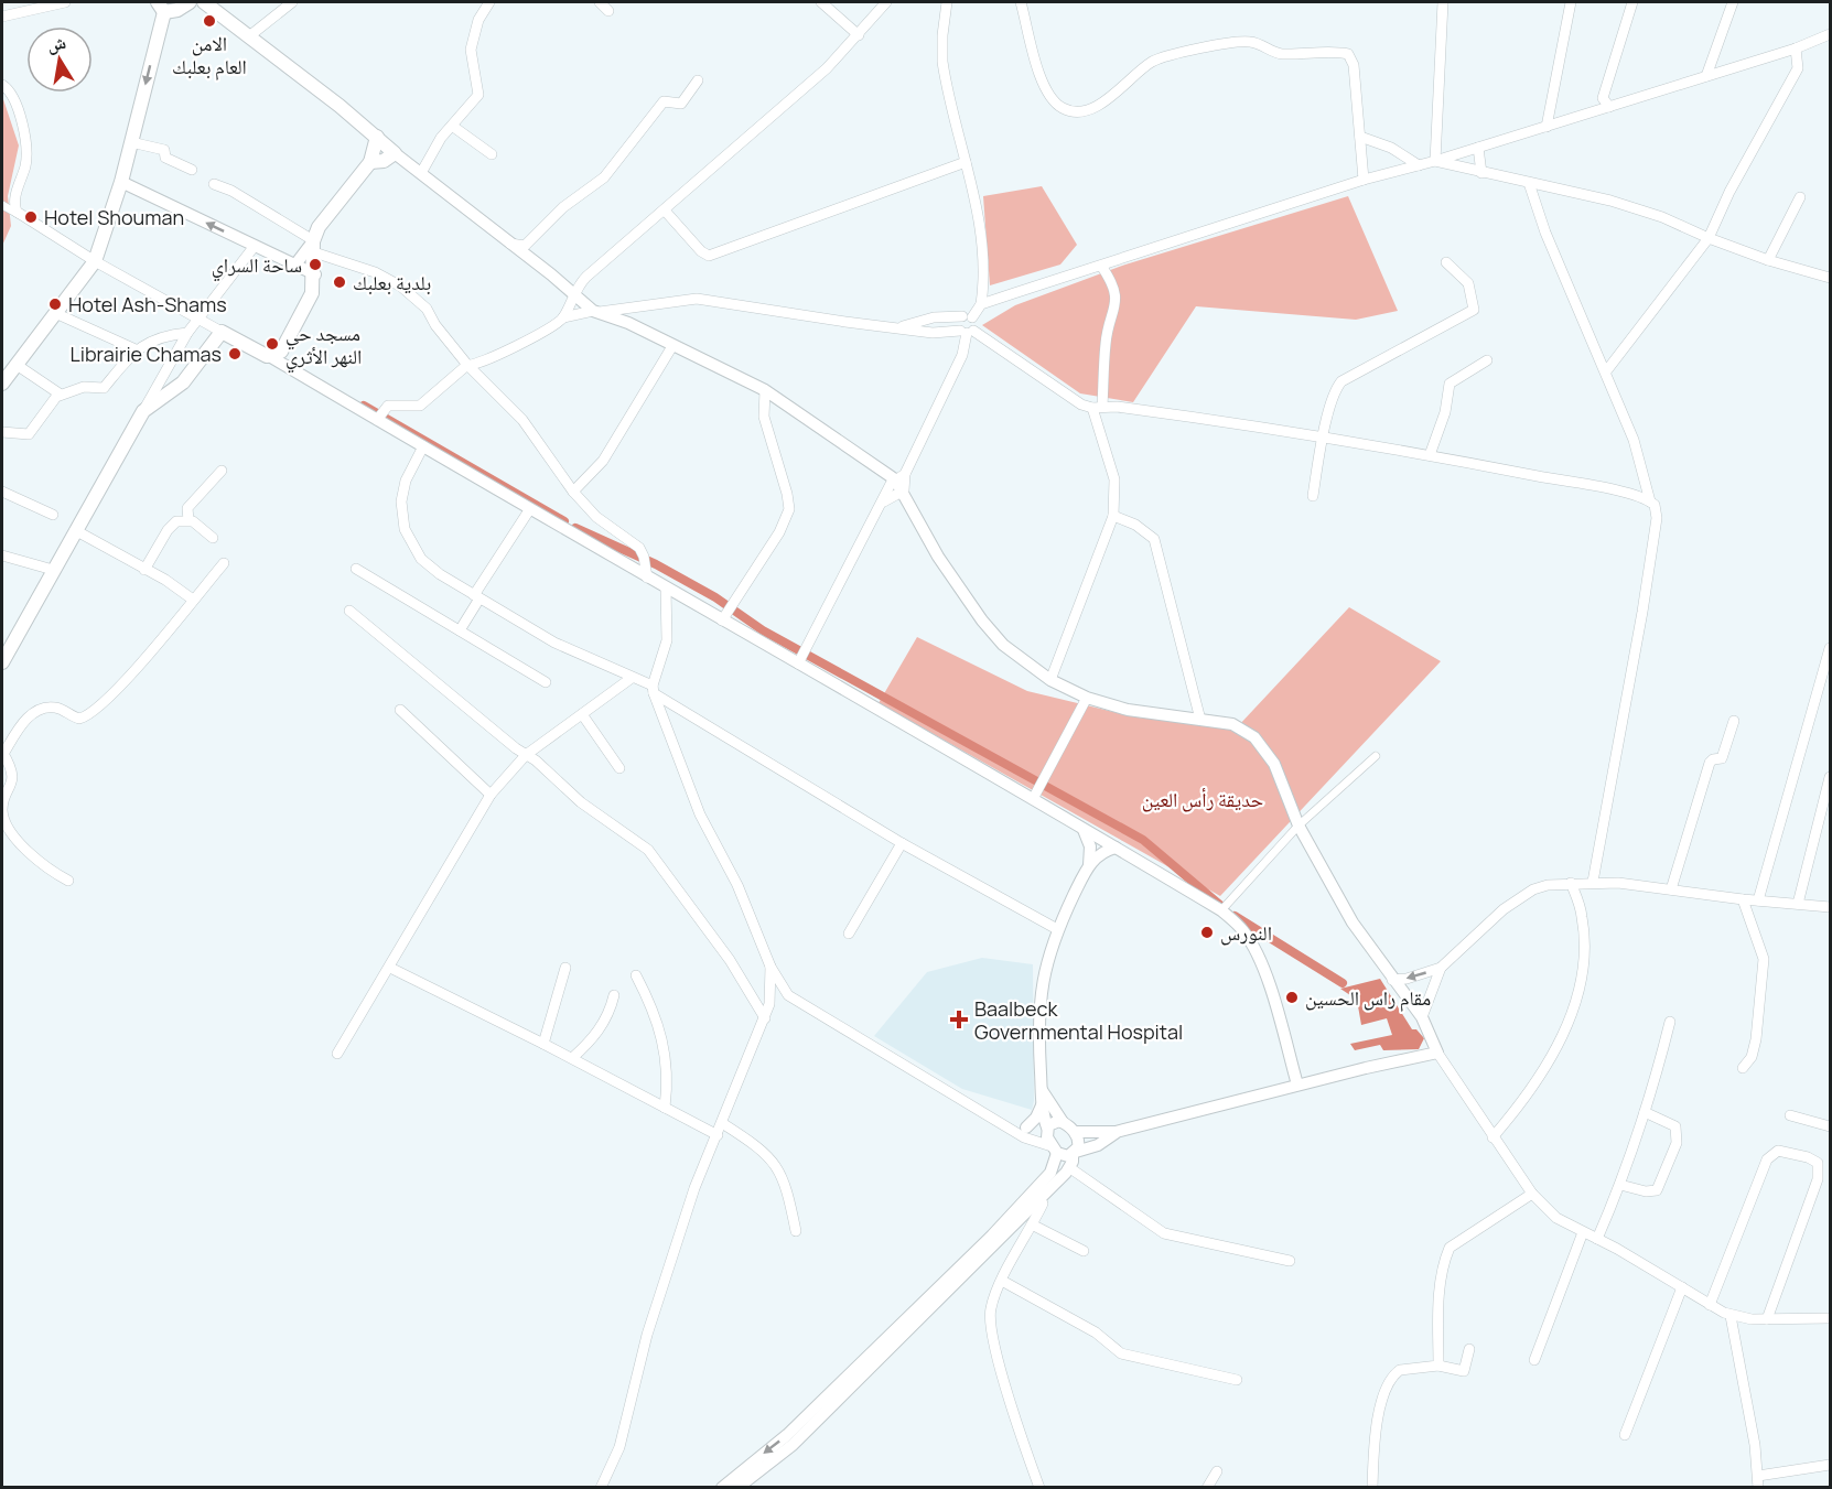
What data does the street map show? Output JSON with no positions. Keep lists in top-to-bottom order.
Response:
{
  "parks": ["حديقة رأس العين"],
  "places": {
    "other": [
      "الامن العام بعلبك",
      "Hotel Shouman",
      "ساحة السراي",
      "بلدية بعلبك",
      "Hotel Ash-Shams",
      "مسجد حي النهر الأثري",
      "Librairie Chamas",
      "النورس",
      "مقام راس الحسين"
    ],
    "health": ["Baalbeck Governmental Hospital"]
  },
  "north": "top"
}
